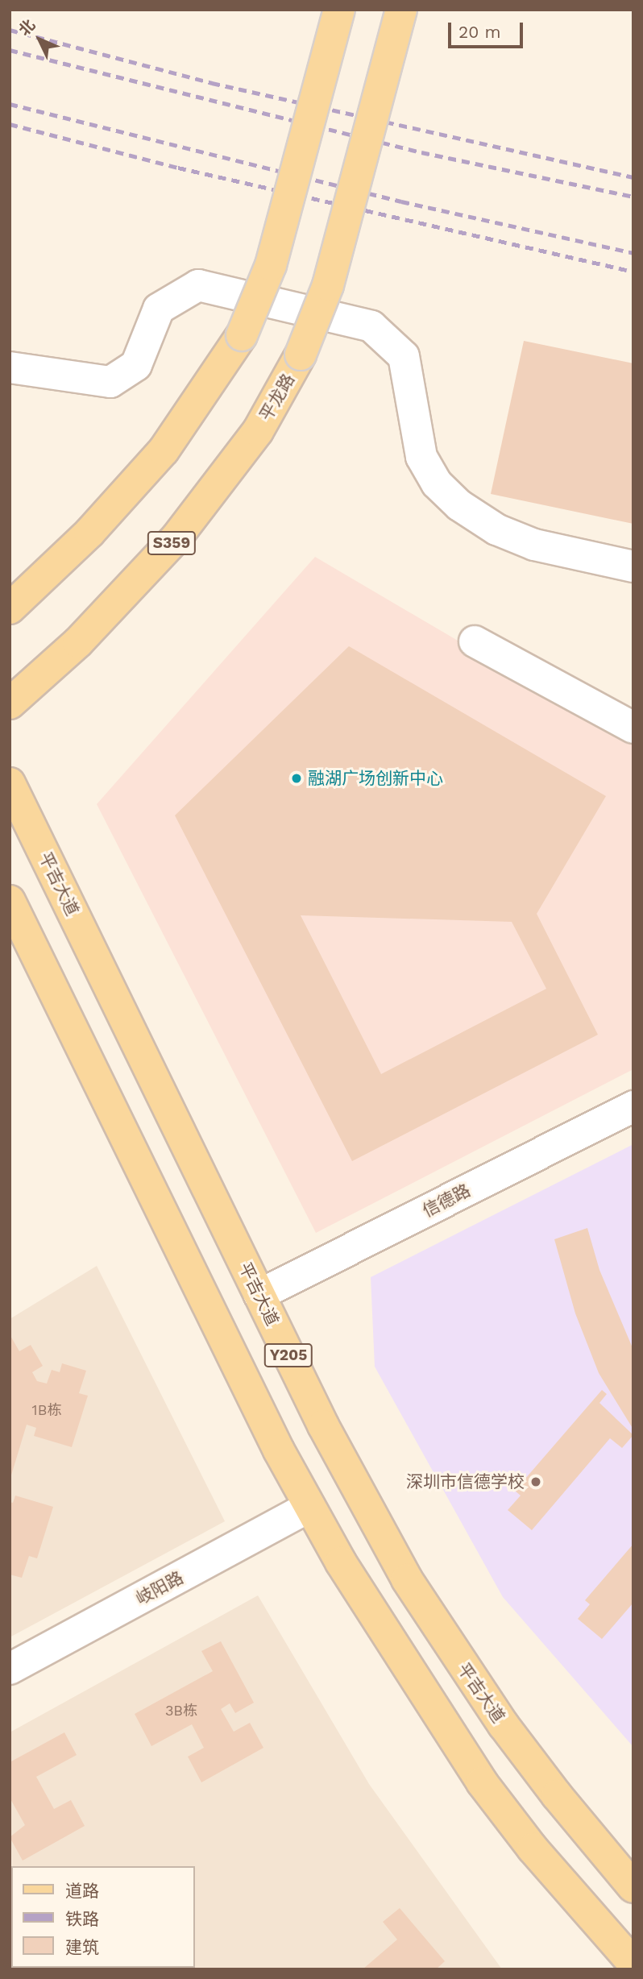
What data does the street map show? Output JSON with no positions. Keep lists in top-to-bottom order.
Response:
{
  "streets": {
    "main road": [
      "平龙路",
      "S359",
      "平吉大道",
      "Y205"
    ],
    "street": ["信德路", "岐阳路"]
  },
  "crossings": [
    ["平吉大道", "信德路"],
    ["Y205", "岐阳路"]
  ],
  "places": ["融湖广场创新中心", "深圳市信德学校"],
  "house_numbers": ["1B栋", "3B栋"],
  "legend": ["道路", "铁路", "建筑"],
  "scale_bar": "20 m",
  "north": "top left"
}
